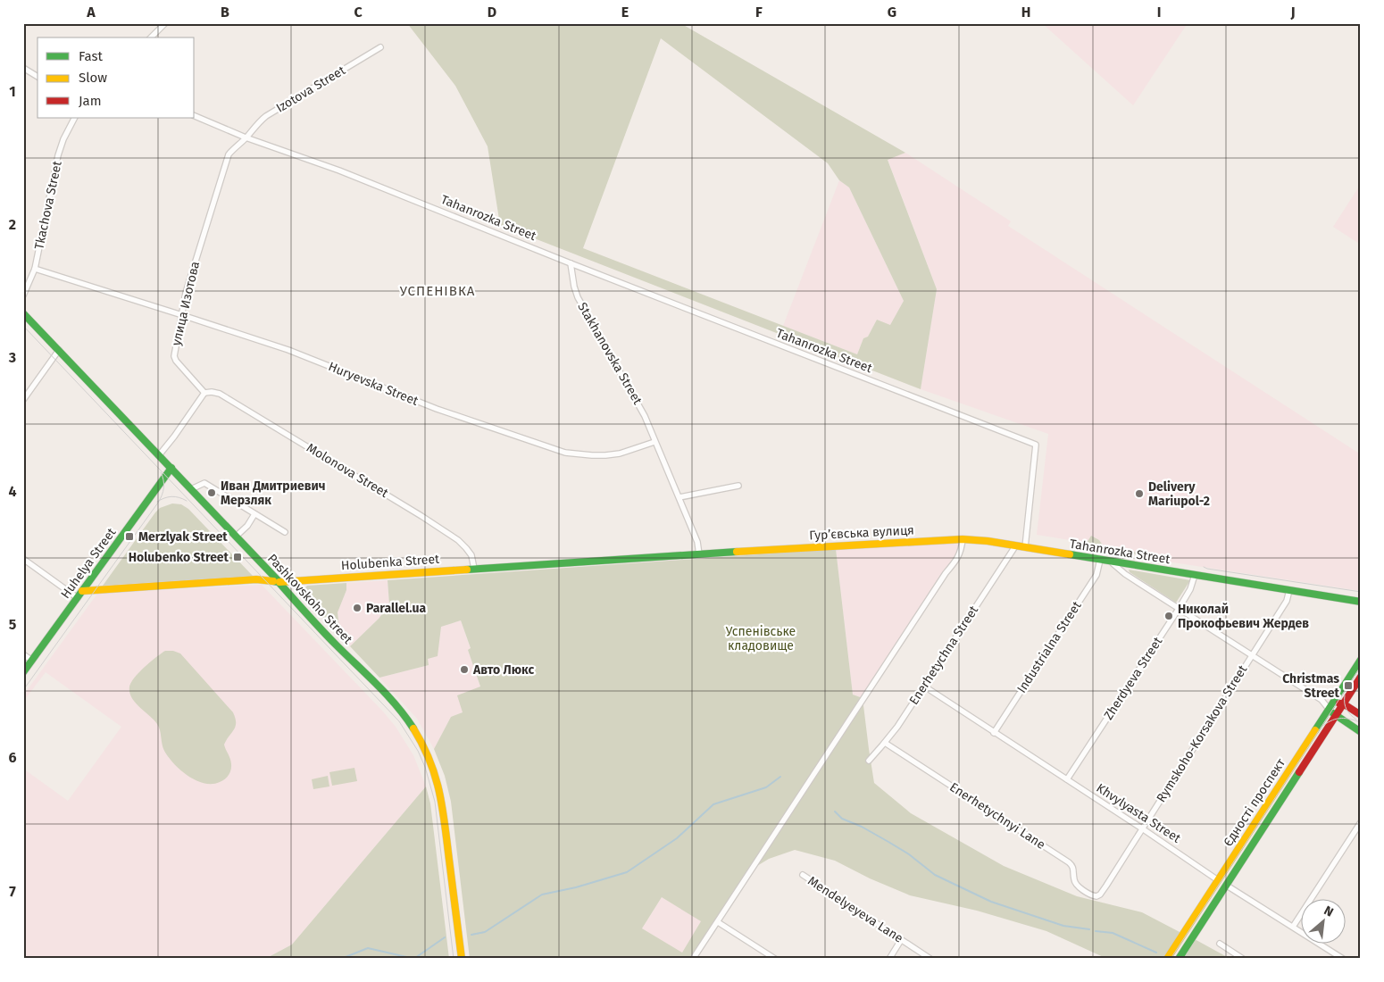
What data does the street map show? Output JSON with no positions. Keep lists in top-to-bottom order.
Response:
{
  "streets": {
    "main road": [
      "Tahanrozka Street",
      "Гур’євська вулиця",
      "Holubenka Street",
      "Huhelya Street",
      "Pashkovskoho Street",
      "Єдності проспект",
      "Khvylyasta Street"
    ],
    "street": [
      "Izotova Street",
      "Tkachova Street",
      "улица Изотова",
      "Stakhanovska Street",
      "Huryevska Street",
      "Molonova Street",
      "Industrialna Street",
      "Enerhetychna Street",
      "Zherdyeva Street",
      "Rymskoho-Korsakova Street",
      "Enerhetychnyi Lane",
      "Mendelyeyeva Lane"
    ]
  },
  "crossings": [
    ["Izotova Street", "Tahanrozka Street"],
    ["Izotova Street", "улица Изотова"],
    ["Tkachova Street", "Huryevska Street"],
    ["Tahanrozka Street", "улица Изотова"],
    ["Tahanrozka Street", "Stakhanovska Street"],
    ["Tahanrozka Street", "Гур’євська вулиця"],
    ["Tahanrozka Street", "Industrialna Street"],
    ["Tahanrozka Street", "Zherdyeva Street"],
    ["Tahanrozka Street", "Rymskoho-Korsakova Street"],
    ["улица Изотова", "Huryevska Street"],
    ["улица Изотова", "Molonova Street"],
    ["Stakhanovska Street", "Huryevska Street"],
    ["Molonova Street", "Holubenka Street"],
    ["Гур’євська вулиця", "Holubenka Street"],
    ["Гур’євська вулиця", "Enerhetychna Street"],
    ["Holubenka Street", "Huhelya Street"],
    ["Holubenka Street", "Pashkovskoho Street"],
    ["Huhelya Street", "Pashkovskoho Street"],
    ["Industrialna Street", "Khvylyasta Street"],
    ["Enerhetychna Street", "Khvylyasta Street"],
    ["Enerhetychna Street", "Enerhetychnyi Lane"],
    ["Zherdyeva Street", "Khvylyasta Street"],
    ["Rymskoho-Korsakova Street", "Khvylyasta Street"],
    ["Rymskoho-Korsakova Street", "Enerhetychnyi Lane"],
    ["Єдності проспект", "Khvylyasta Street"]
  ],
  "districts": ["УСПЕНІВКА"],
  "parks": ["Успенівське кладовище"],
  "places": {
    "other": [
      "Иван Дмитриевич Мерзляк",
      "Delivery Mariupol-2",
      "Parallel.ua",
      "Николай Прокофьевич Жердев",
      "Авто Люкс"
    ],
    "transit": ["Merzlyak Street", "Holubenko Street", "Christmas Street"]
  },
  "legend": ["Fast", "Slow", "Jam"],
  "north": "top right",
  "grid": {
    "columns": [
      "A",
      "B",
      "C",
      "D",
      "E",
      "F",
      "G",
      "H",
      "I",
      "J"
    ],
    "rows": [
      "1",
      "2",
      "3",
      "4",
      "5",
      "6",
      "7"
    ]
  }
}
